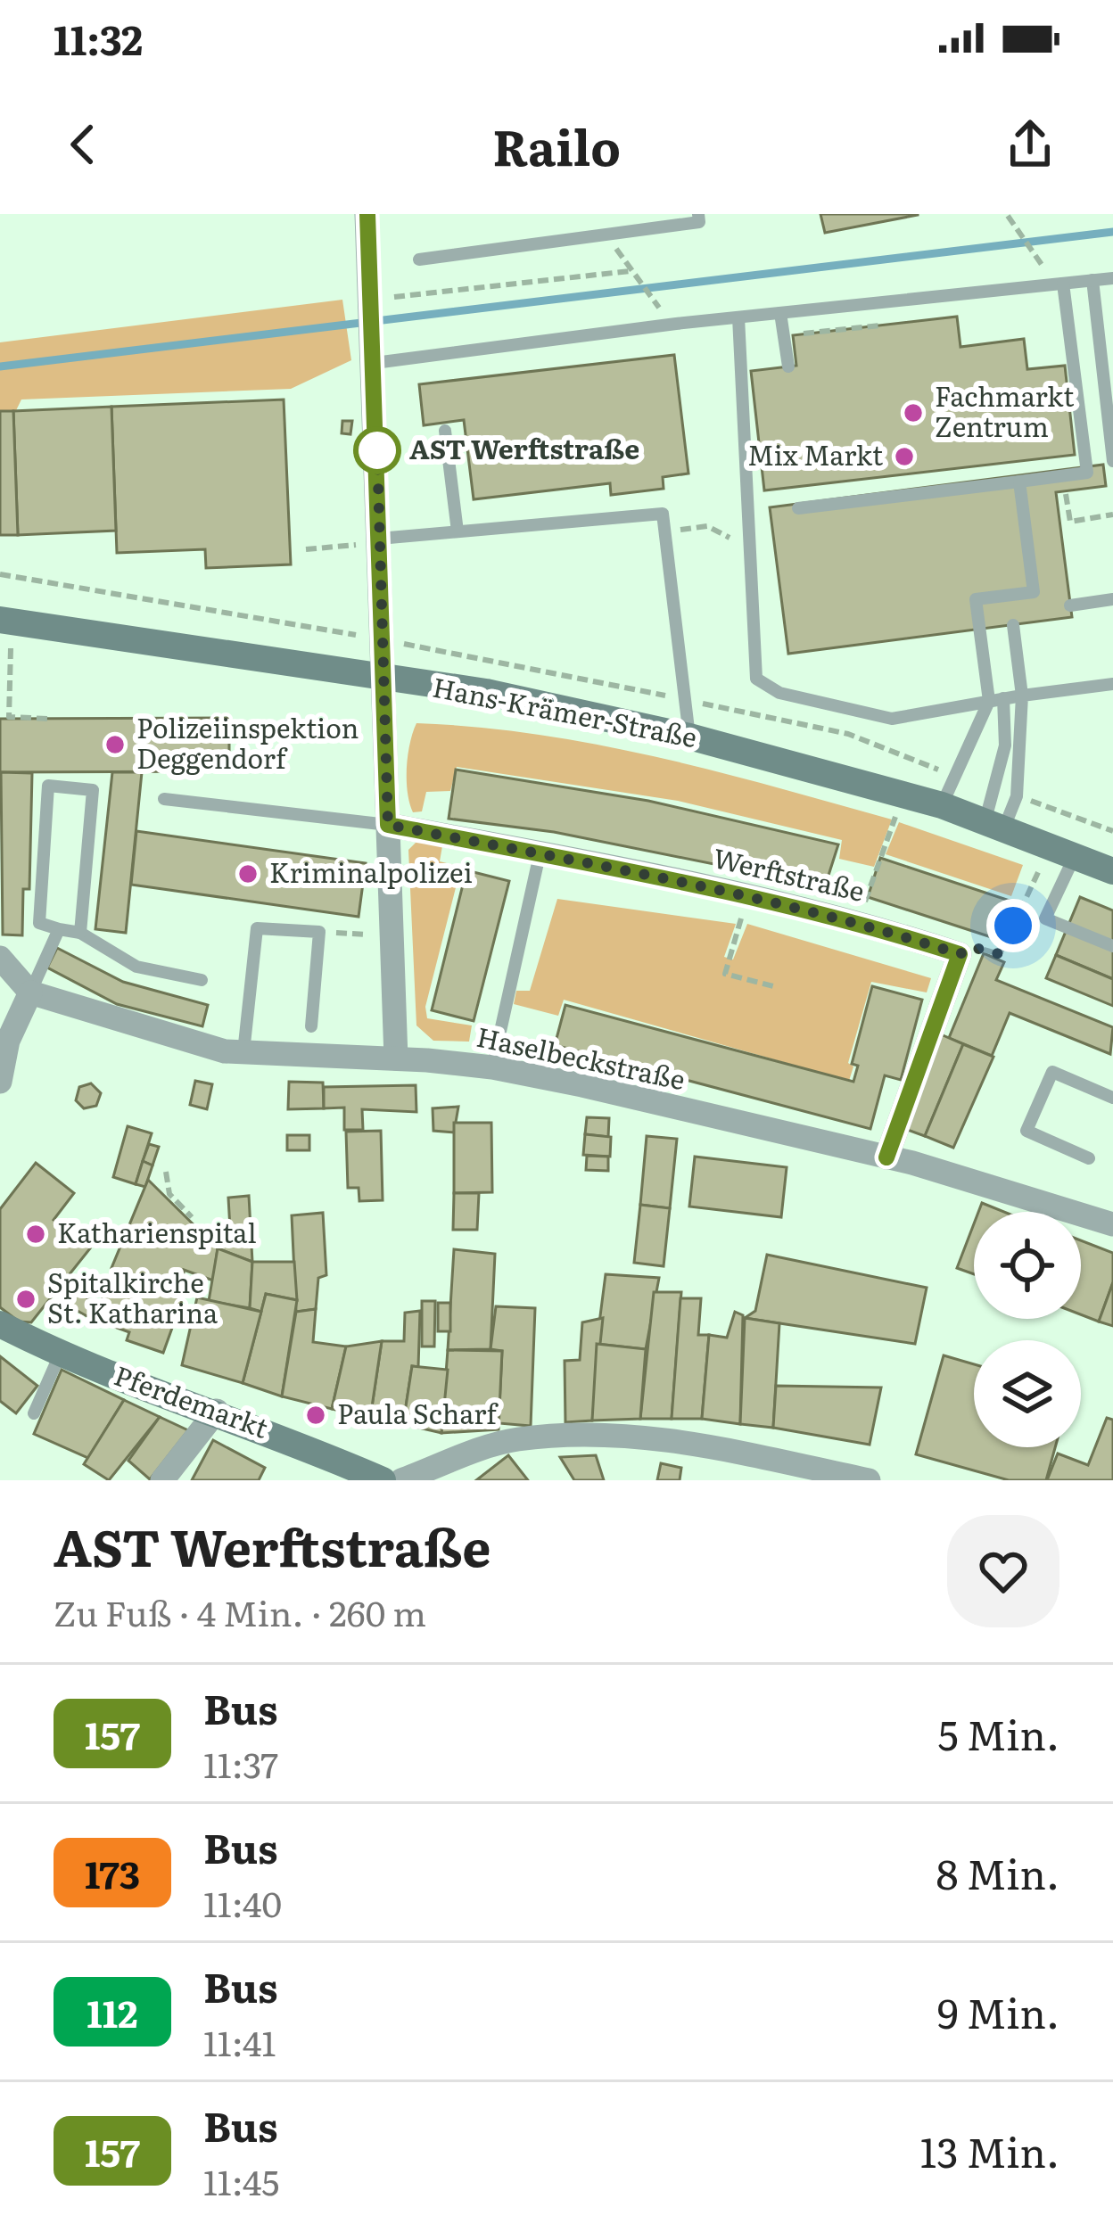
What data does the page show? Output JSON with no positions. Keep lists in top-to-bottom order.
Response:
{
  "streets": {
    "main road": ["Hans-Krämer-Straße", "Pferdemarkt"],
    "street": ["Werftstraße", "Haselbeckstraße"]
  },
  "places": [
    "Fachmarkt Zentrum",
    "AST Werftstraße",
    "Mix Markt",
    "Polizeiinspektion Deggendorf",
    "Kriminalpolizei",
    "Katharienspital",
    "Spitalkirche St. Katharina",
    "Paula Scharf"
  ],
  "lines": ["bus line 157"],
  "page": {
    "status": "11:32",
    "header": "Railo",
    "heading": ["AST Werftstraße", "Zu Fuß · 4 Min. · 260 m"],
    "list": [
      {
        "mark": "157",
        "name": "Bus",
        "note": "11:37",
        "value": "5 Min."
      },
      {
        "mark": "173",
        "name": "Bus",
        "note": "11:40",
        "value": "8 Min."
      },
      {
        "mark": "112",
        "name": "Bus",
        "note": "11:41",
        "value": "9 Min."
      },
      {
        "mark": "157",
        "name": "Bus",
        "note": "11:45",
        "value": "13 Min."
      }
    ]
  }
}
